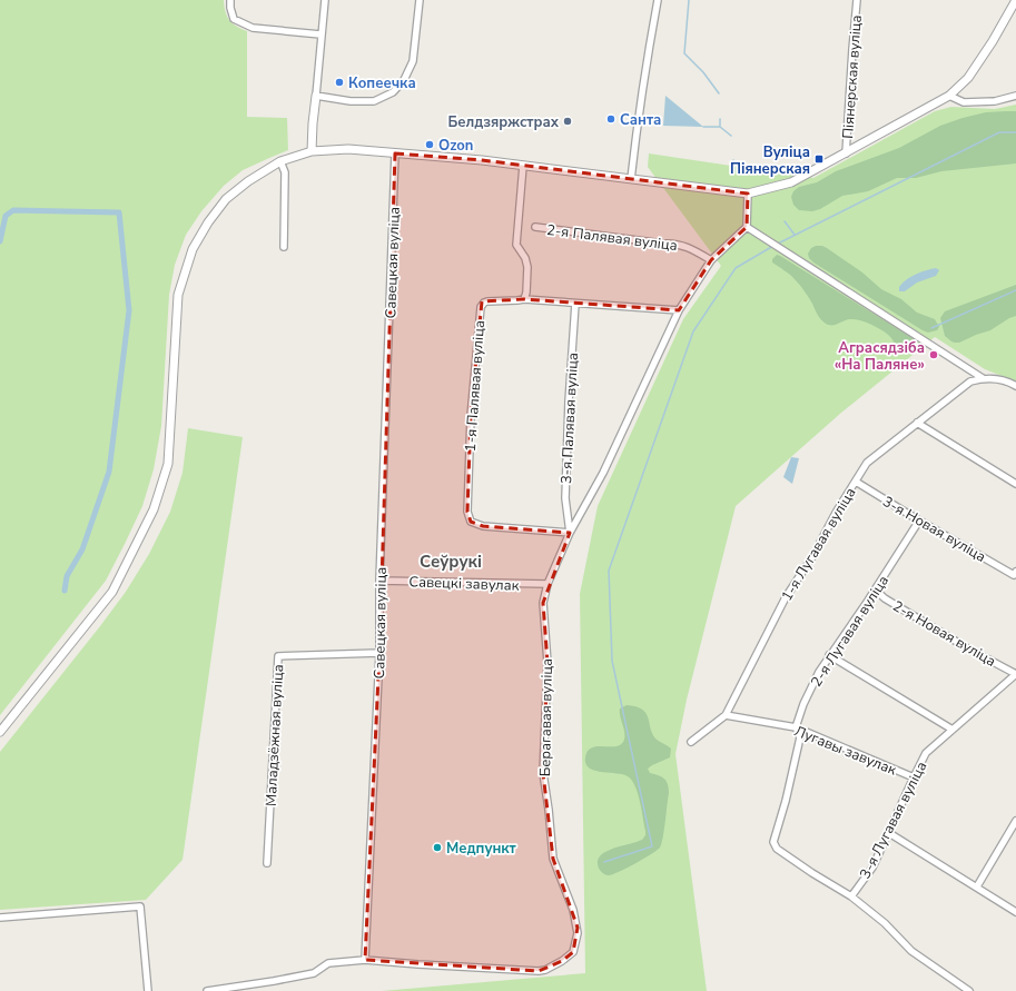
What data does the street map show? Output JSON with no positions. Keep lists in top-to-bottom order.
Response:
{
  "streets": {
    "street": [
      "Піянерская вуліца",
      "2-я Палявая вуліца",
      "Савецкая вуліца",
      "1-я Палявая вуліца",
      "3-я Палявая вуліца",
      "3-я Новая вуліца",
      "1-я Лугавая вуліца",
      "Савецкі завулак",
      "2-я Лугавая вуліца",
      "2-я Новая вуліца",
      "Берагавая вуліца",
      "Маладзёжная вуліца",
      "Лугавы завулак",
      "3-я Лугавая вуліца"
    ]
  },
  "crossings": [
    ["Савецкая вуліца", "Савецкі завулак"],
    ["Савецкая вуліца", "Берагавая вуліца"],
    ["Савецкая вуліца", "Маладзёжная вуліца"],
    ["1-я Палявая вуліца", "3-я Палявая вуліца"],
    ["3-я Новая вуліца", "1-я Лугавая вуліца"],
    ["3-я Новая вуліца", "2-я Лугавая вуліца"],
    ["1-я Лугавая вуліца", "Лугавы завулак"],
    ["Савецкі завулак", "Берагавая вуліца"],
    ["2-я Лугавая вуліца", "2-я Новая вуліца"],
    ["2-я Лугавая вуліца", "Лугавы завулак"],
    ["2-я Лугавая вуліца", "3-я Лугавая вуліца"],
    ["2-я Новая вуліца", "3-я Лугавая вуліца"],
    ["Лугавы завулак", "3-я Лугавая вуліца"]
  ],
  "districts": ["Сеўрукі"],
  "places": {
    "other": [
      "Копеечка",
      "Санта",
      "Белдзяржстрах",
      "Ozon",
      "Аграсядзіба «На Паляне»",
      "Медпункт"
    ],
    "transit": ["Вуліца Піянерская"]
  }
}
